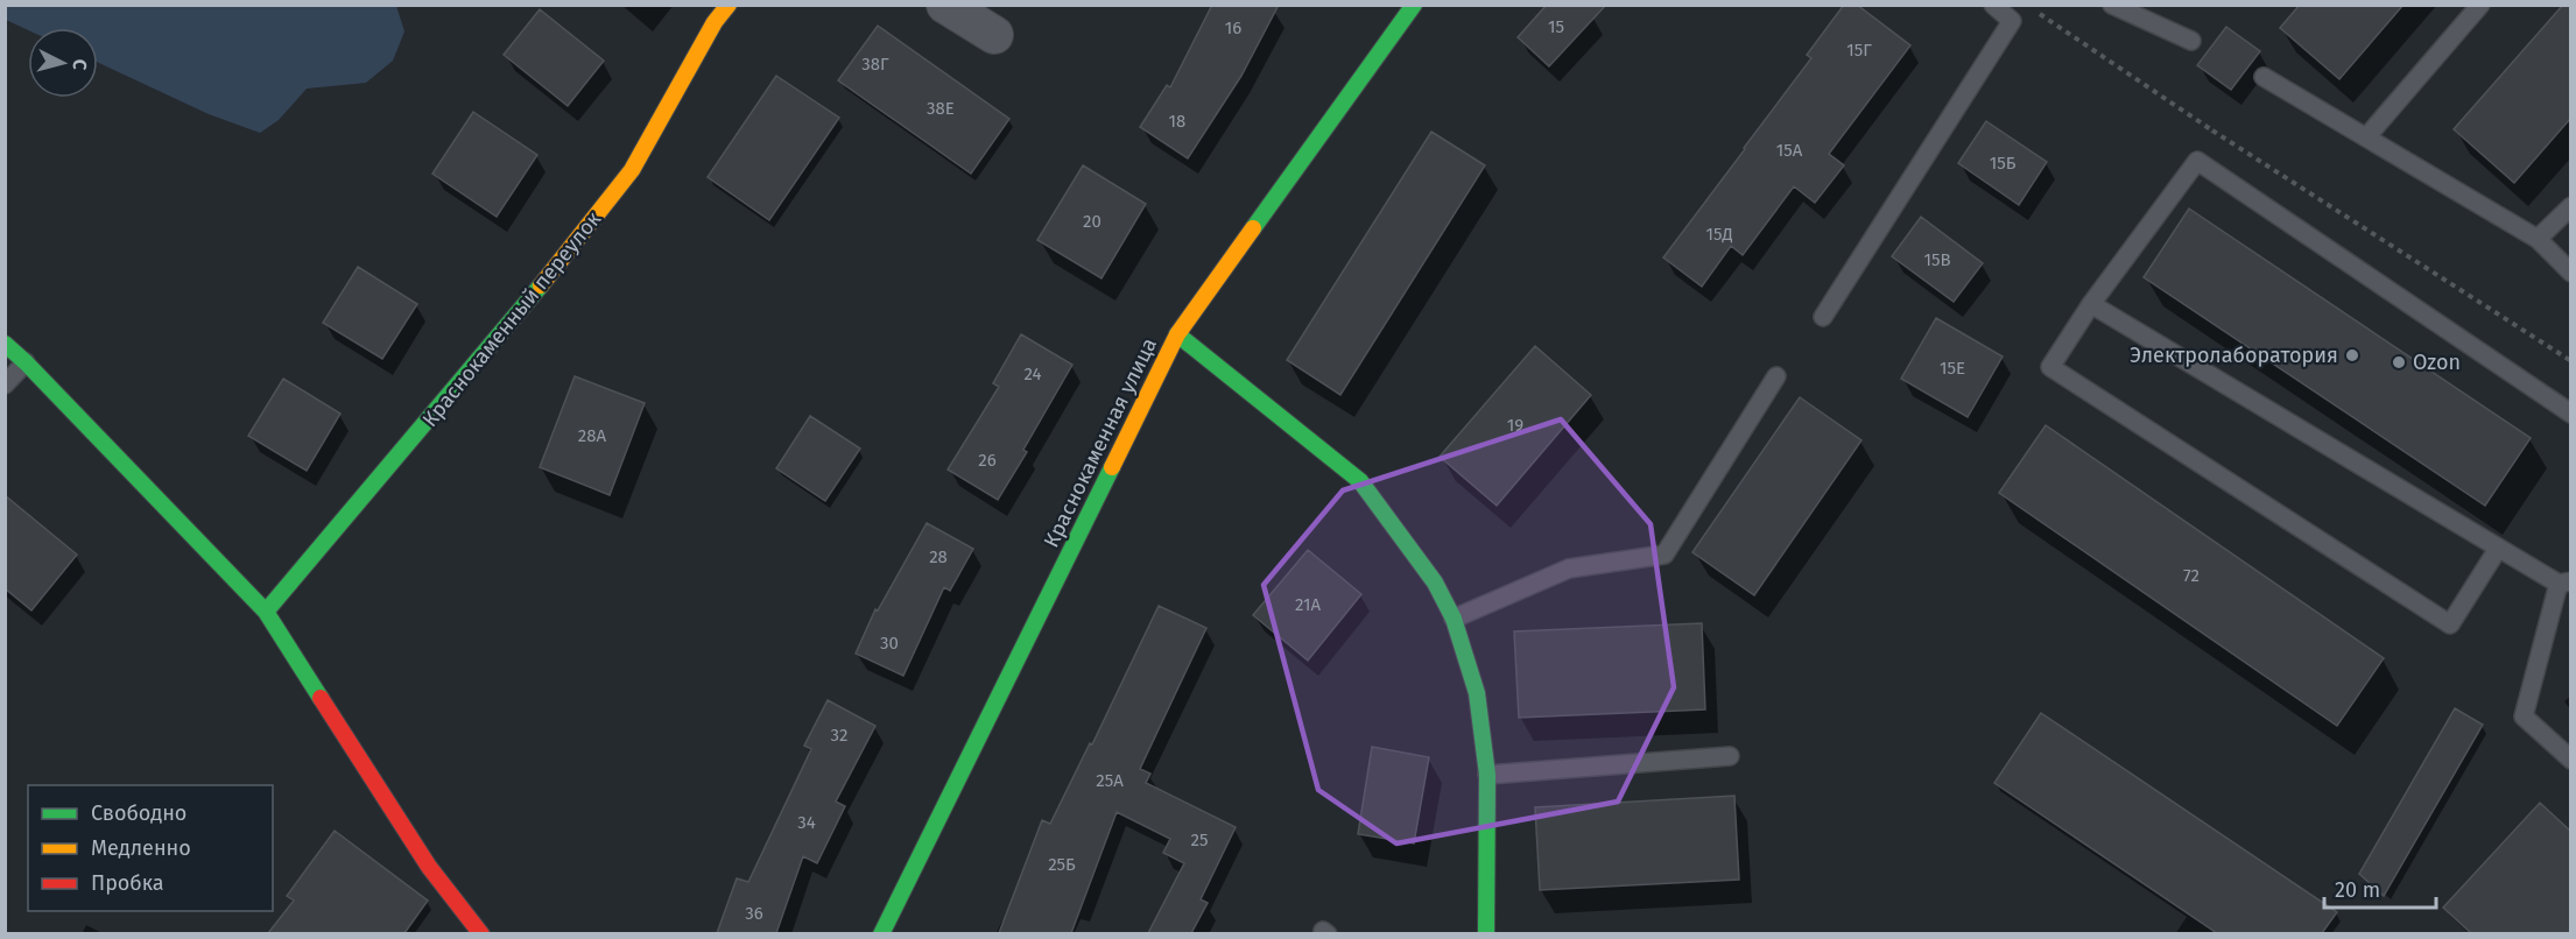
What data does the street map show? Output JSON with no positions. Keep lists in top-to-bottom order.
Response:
{
  "streets": {
    "street": ["Краснокаменный переулок", "Краснокаменная улица"]
  },
  "places": ["Электролаборатория", "Ozon"],
  "house_numbers": [
    "15",
    "16",
    "15Г",
    "38Г",
    "38Е",
    "18",
    "15А",
    "15Б",
    "20",
    "15Д",
    "15В",
    "15Е",
    "24",
    "19",
    "28А",
    "26",
    "28",
    "72",
    "21А",
    "30",
    "32",
    "25А",
    "34",
    "25",
    "25Б",
    "36"
  ],
  "legend": ["Свободно", "Медленно", "Пробка"],
  "scale_bar": "20 m",
  "north": "right"
}
